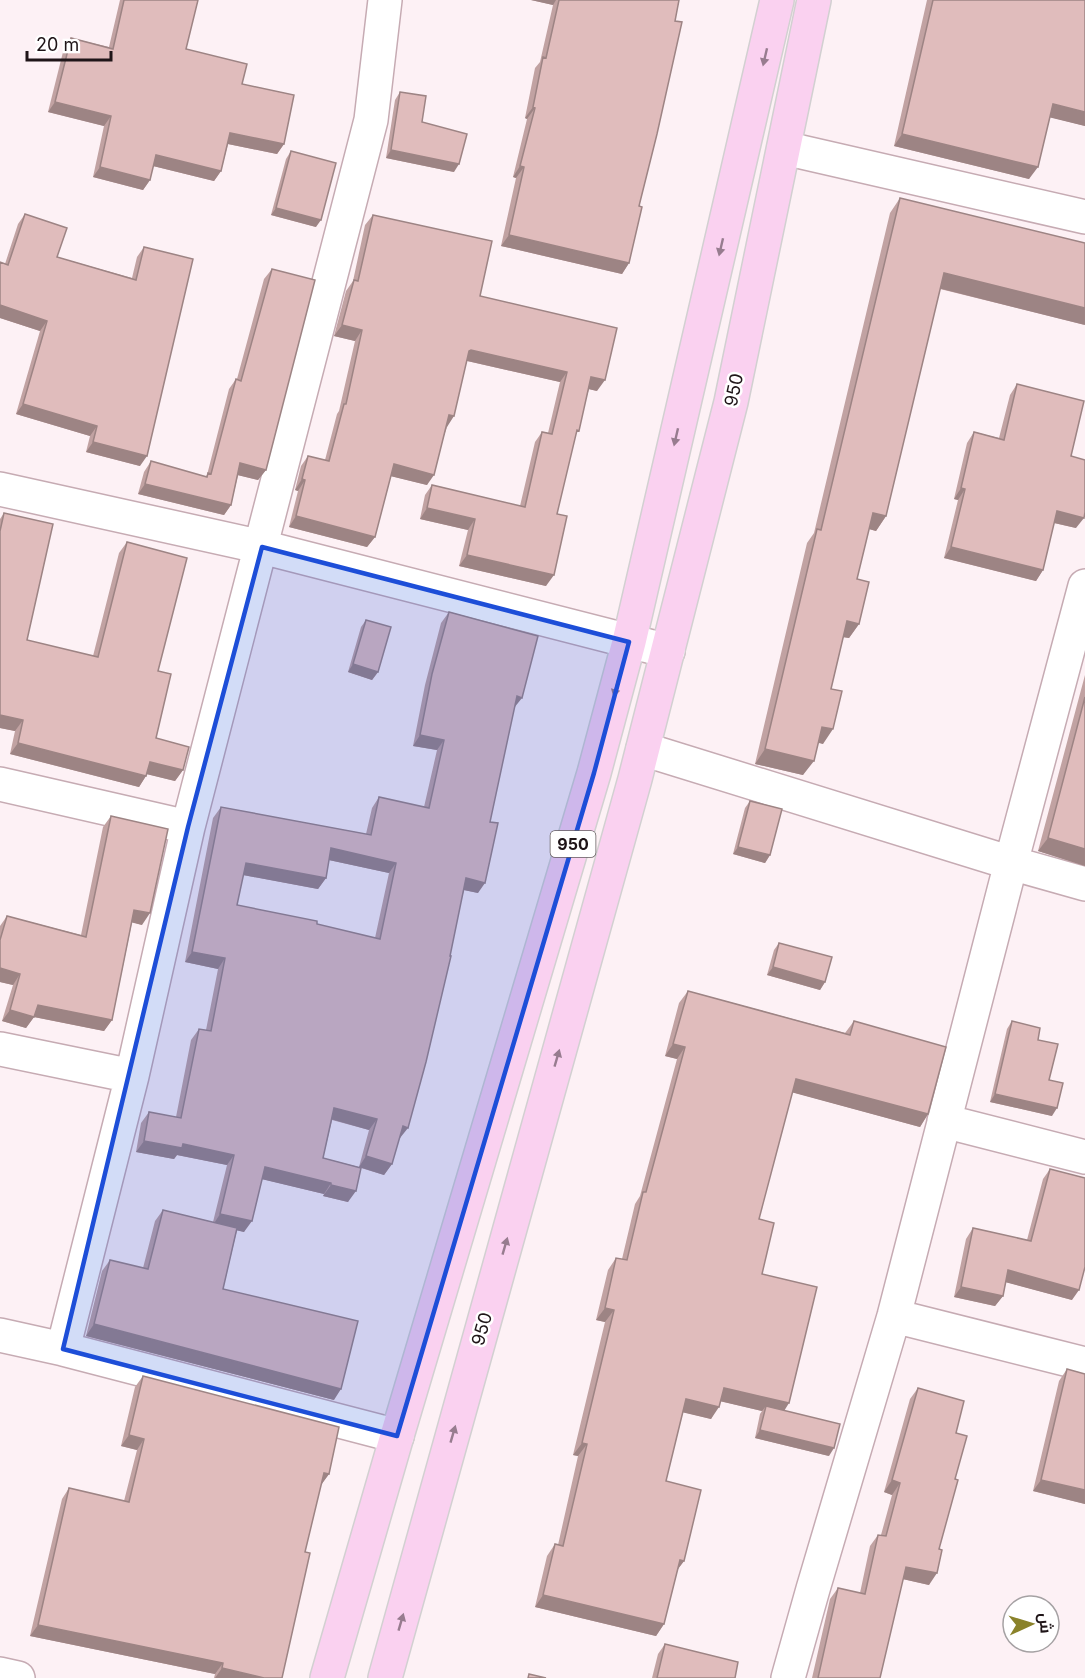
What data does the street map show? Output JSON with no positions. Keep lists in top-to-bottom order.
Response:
{
  "streets": {
    "main road": ["950"]
  },
  "scale_bar": "20 m",
  "north": "right"
}
